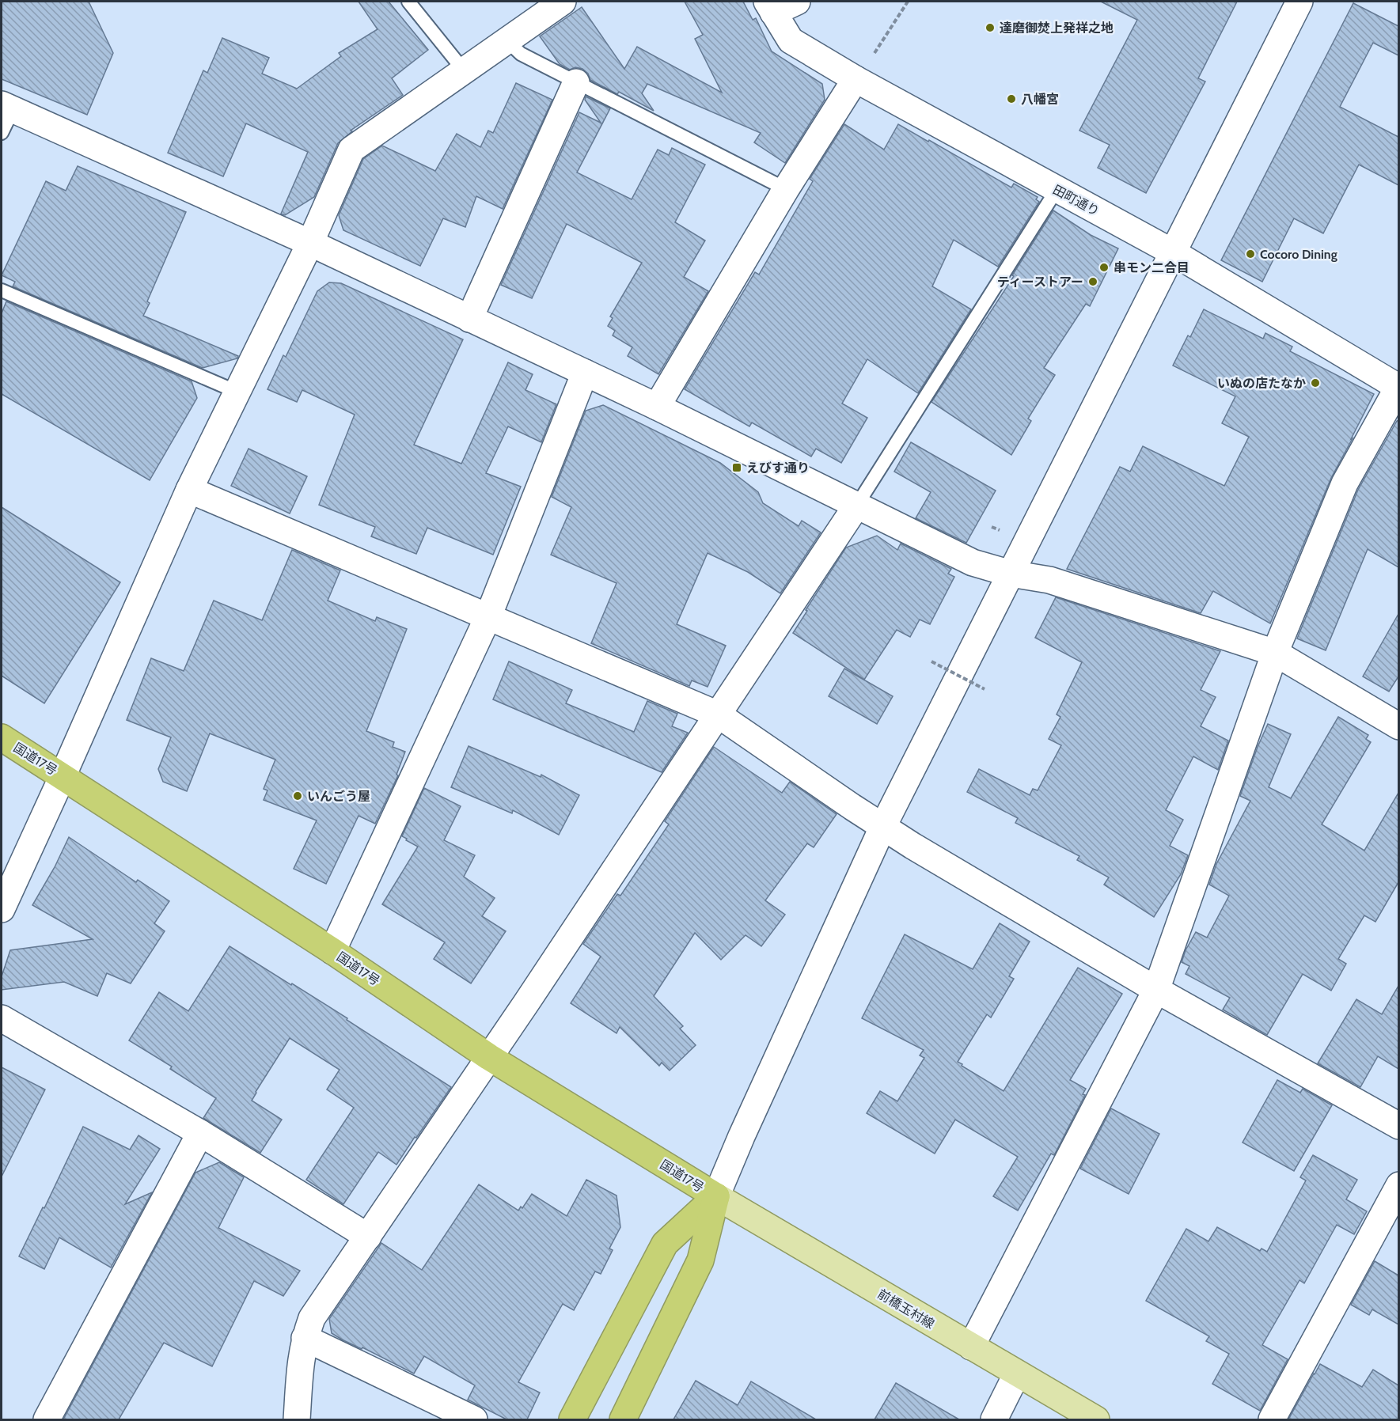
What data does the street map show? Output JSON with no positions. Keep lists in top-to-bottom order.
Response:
{
  "streets": {
    "highway": ["国道17号"],
    "main road": ["前橋玉村線"],
    "street": ["田町通り"]
  },
  "crossings": [
    ["国道17号", "前橋玉村線"]
  ],
  "places": {
    "other": [
      "達磨御焚上発祥之地",
      "八幡宮",
      "Cocoro Dining",
      "串モン二合目",
      "ティーストアー",
      "いぬの店たなか",
      "いんごう屋"
    ],
    "transit": ["えびす通り"]
  }
}
